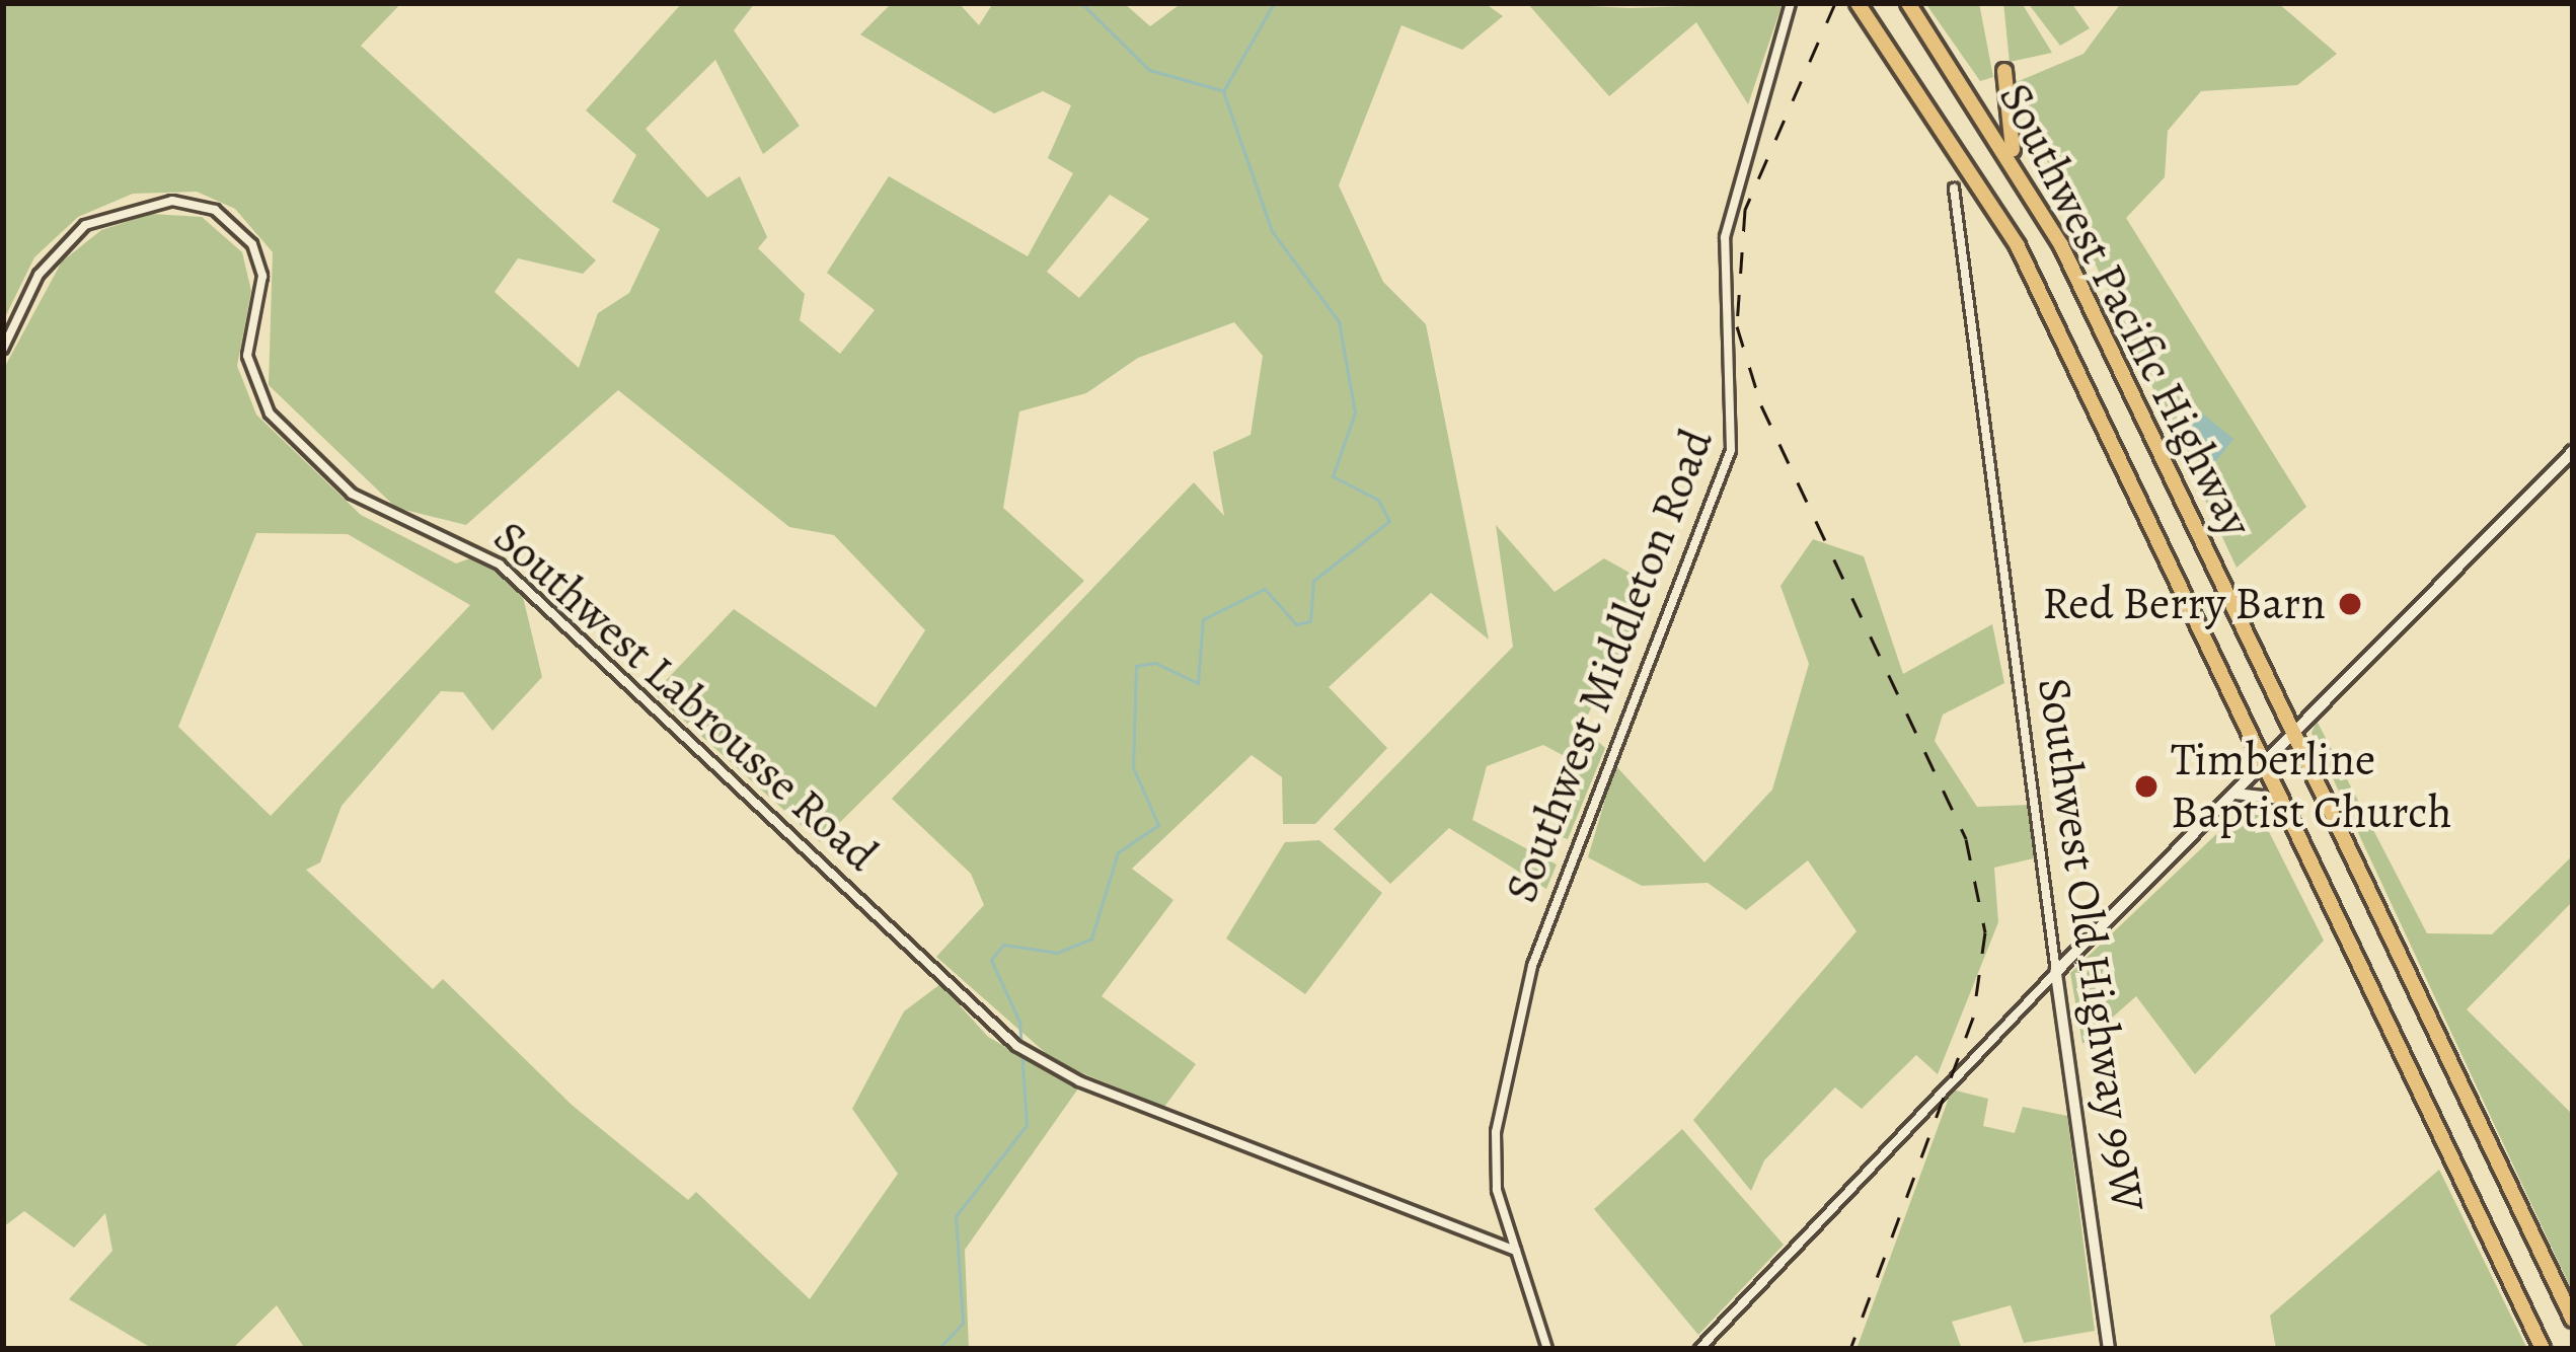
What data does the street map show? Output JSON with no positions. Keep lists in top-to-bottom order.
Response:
{
  "streets": {
    "highway": ["Southwest Pacific Highway"],
    "street": ["Southwest Middleton Road", "Southwest Labrousse Road", "Southwest Old Highway 99W"]
  },
  "crossings": [
    ["Southwest Middleton Road", "Southwest Labrousse Road"]
  ],
  "places": ["Red Berry Barn", "Timberline Baptist Church"]
}
